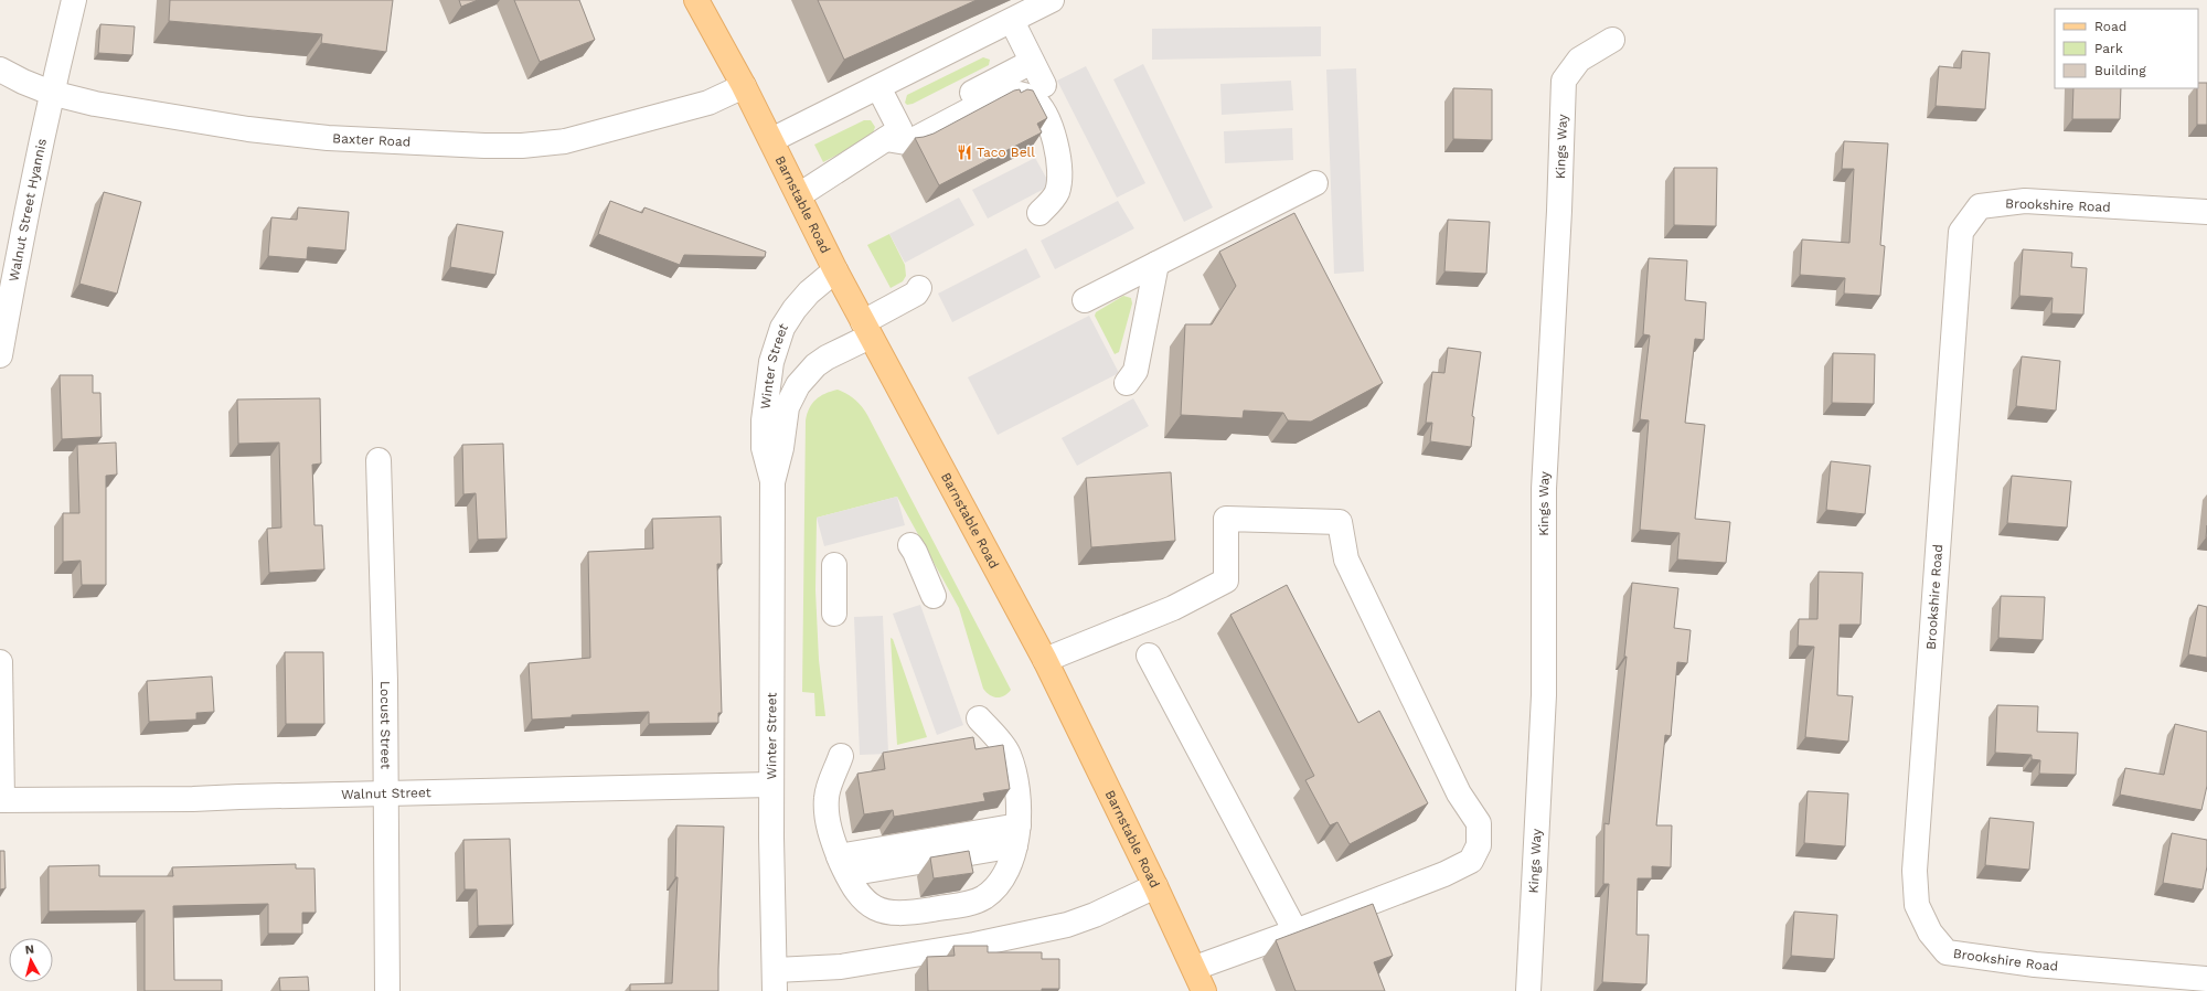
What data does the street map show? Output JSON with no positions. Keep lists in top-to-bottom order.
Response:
{
  "streets": {
    "main road": ["Barnstable Road"],
    "street": [
      "Baxter Road",
      "Kings Way",
      "Brookshire Road",
      "Walnut Street Hyannis",
      "Winter Street",
      "Locust Street",
      "Walnut Street"
    ]
  },
  "crossings": [
    ["Baxter Road", "Barnstable Road"],
    ["Baxter Road", "Walnut Street Hyannis"],
    ["Barnstable Road", "Winter Street"],
    ["Winter Street", "Walnut Street"],
    ["Locust Street", "Walnut Street"]
  ],
  "places": {
    "restaurant": ["Taco Bell"]
  },
  "legend": ["Road", "Park", "Building"],
  "north": "top"
}
